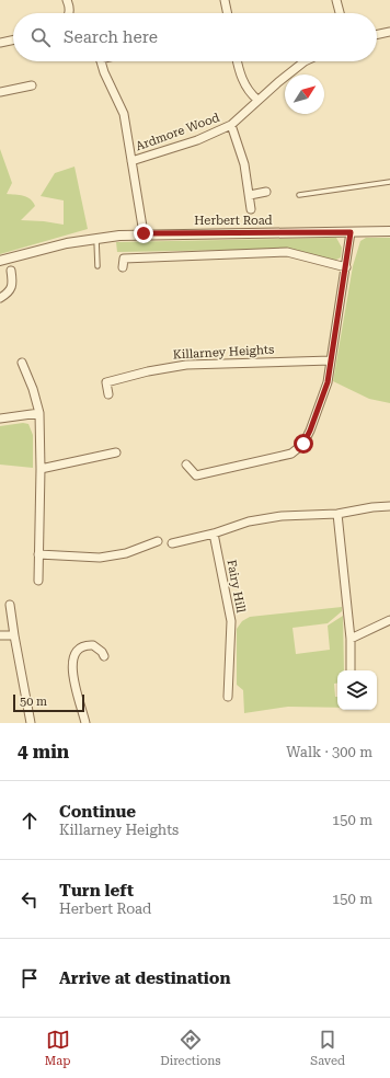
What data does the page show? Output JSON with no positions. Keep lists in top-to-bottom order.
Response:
{
  "streets": {
    "street": [
      "Ardmore Wood",
      "Herbert Road",
      "Killarney Heights",
      "Fairy Hill"
    ]
  },
  "crossings": [
    ["Ardmore Wood", "Herbert Road"]
  ],
  "scale_bar": "50 m",
  "north": "top right",
  "page": {
    "search": "Search here",
    "scale": "50 m",
    "heading": ["4 min", "Walk · 300 m"],
    "list": [
      ["Continue", "Killarney Heights", "150 m"],
      ["Turn left", "Herbert Road", "150 m"],
      "Arrive at destination"
    ],
    "nav": ["Map", "Directions", "Saved"]
  }
}
